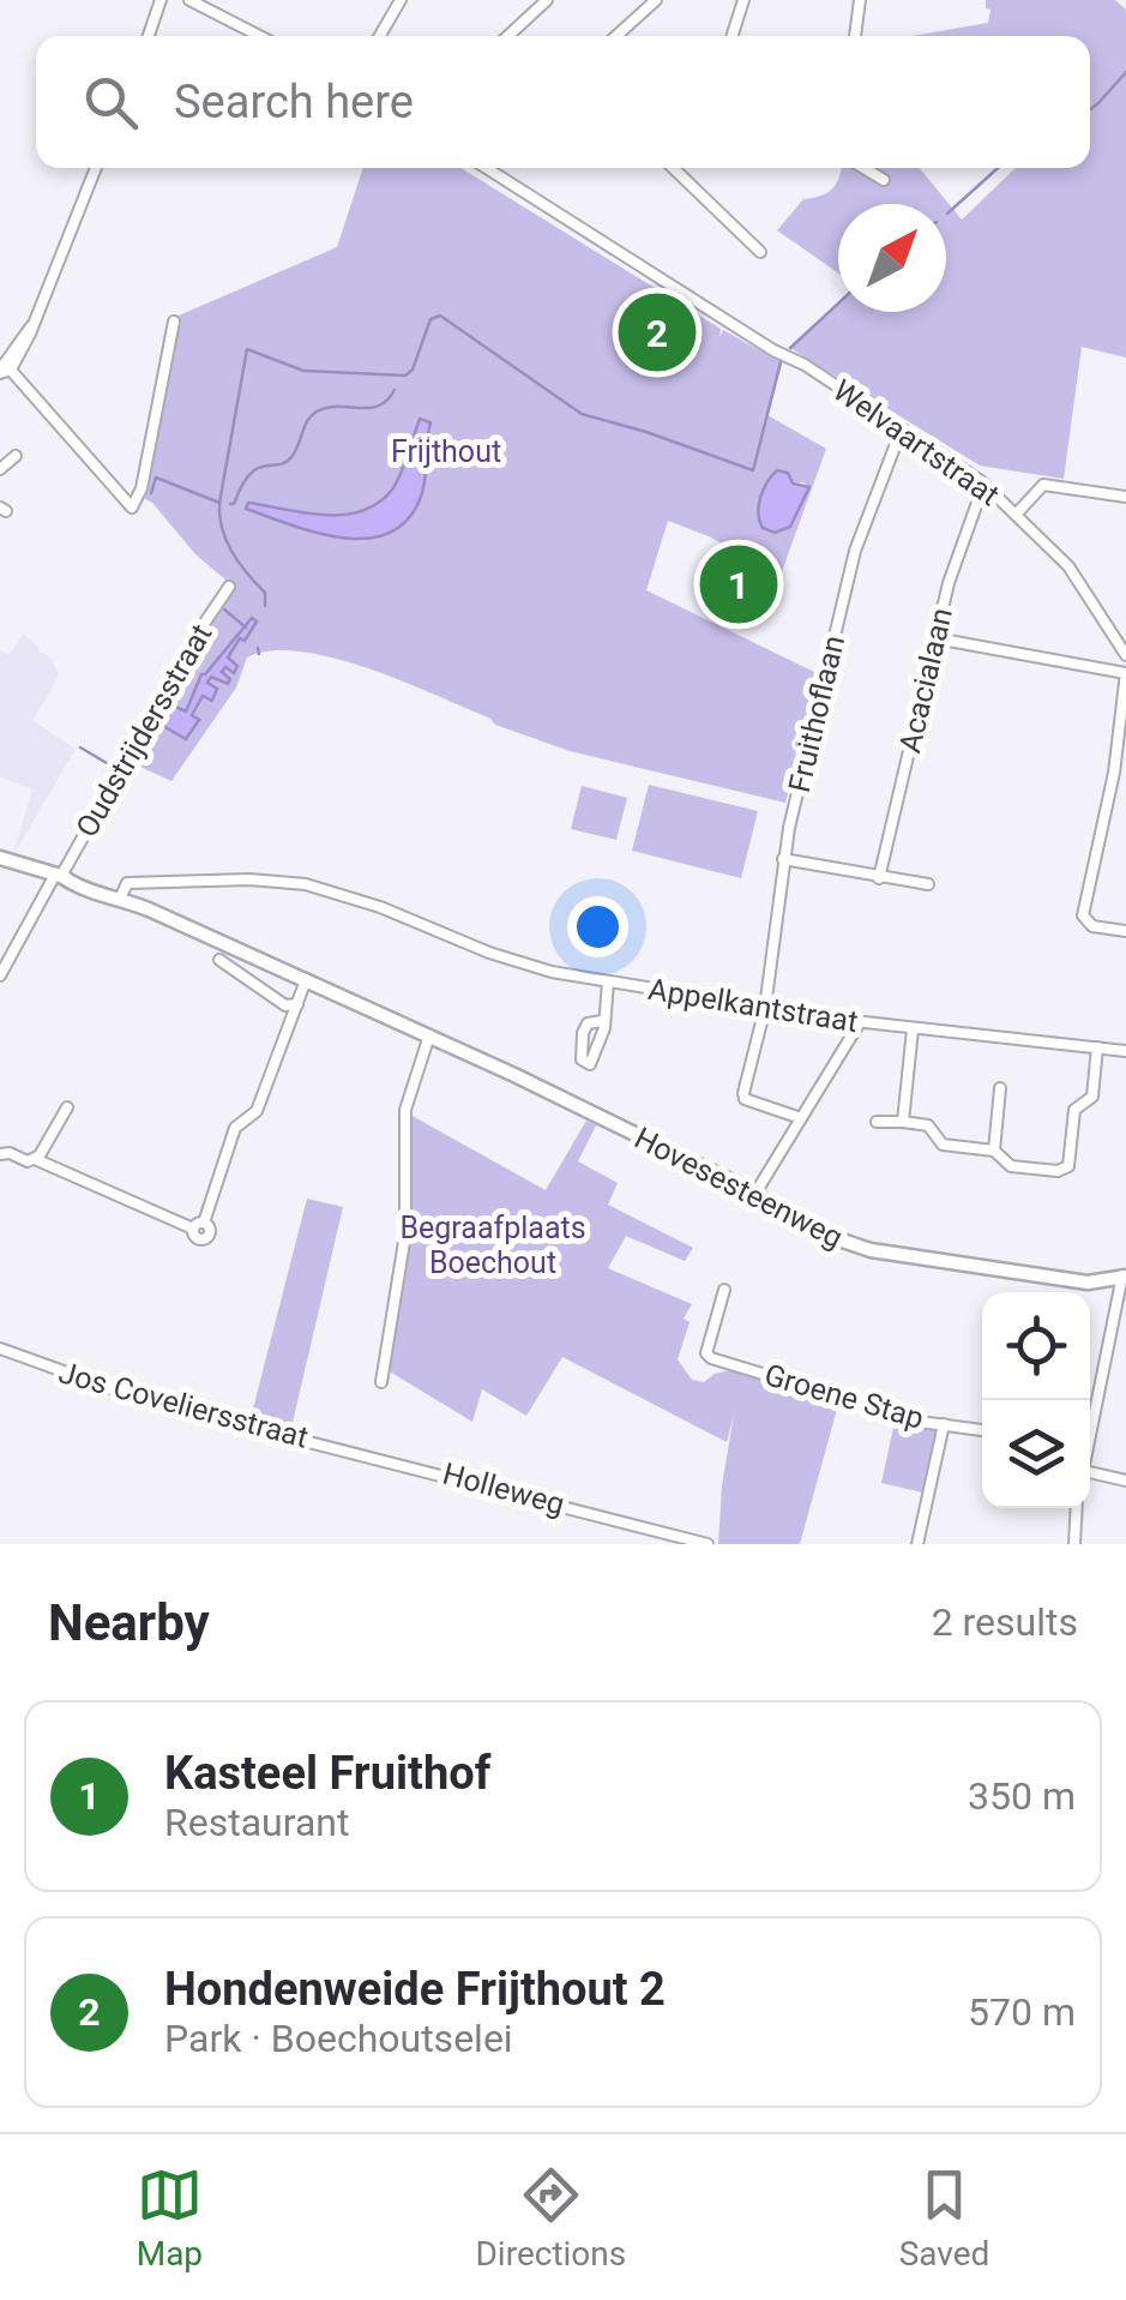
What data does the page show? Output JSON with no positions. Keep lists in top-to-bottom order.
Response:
{
  "streets": {
    "street": [
      "Welvaartstraat",
      "Acacialaan",
      "Fruithoflaan",
      "Oudstrijdersstraat",
      "Appelkantstraat",
      "Hovesesteenweg",
      "Groene Stap",
      "Jos Coveliersstraat",
      "Holleweg"
    ]
  },
  "crossings": [
    ["Welvaartstraat", "Acacialaan"],
    ["Welvaartstraat", "Fruithoflaan"],
    ["Fruithoflaan", "Appelkantstraat"],
    ["Oudstrijdersstraat", "Hovesesteenweg"],
    ["Appelkantstraat", "Hovesesteenweg"],
    ["Jos Coveliersstraat", "Holleweg"]
  ],
  "parks": ["Frijthout", "Begraafplaats Boechout"],
  "north": "top right",
  "page": {
    "search": "Search here",
    "pins": ["2", "1"],
    "heading": ["Nearby", "2 results"],
    "list": [
      {
        "mark": "1",
        "name": "Kasteel Fruithof",
        "note": "Restaurant",
        "value": "350 m"
      },
      {
        "mark": "2",
        "name": "Hondenweide Frijthout 2",
        "note": "Park · Boechoutselei",
        "value": "570 m"
      }
    ],
    "nav": ["Map", "Directions", "Saved"]
  }
}
